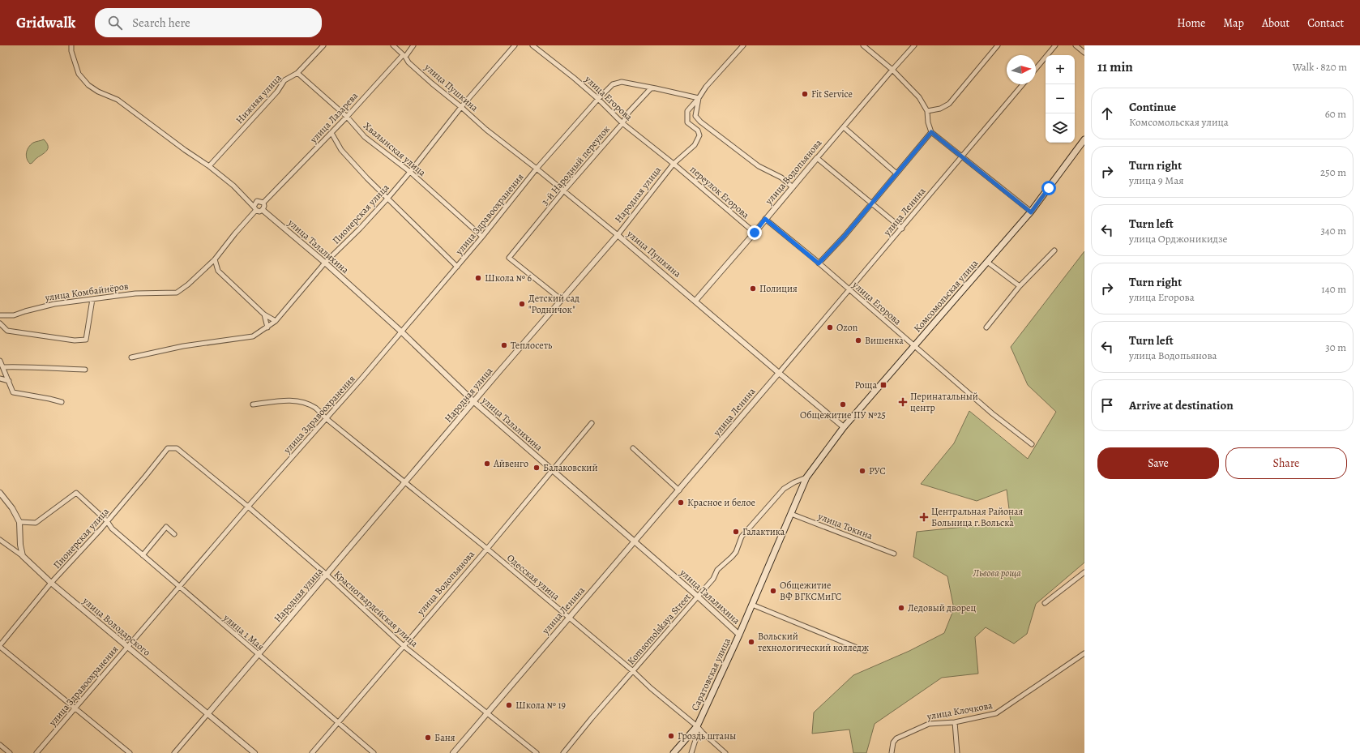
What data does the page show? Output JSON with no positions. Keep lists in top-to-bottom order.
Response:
{
  "streets": {
    "main road": ["Комсомольская улица", "Саратовская улица"],
    "street": [
      "улица Пушкина",
      "улица Егорова",
      "Нижняя улица",
      "улица Лазарева",
      "Хвалынская улица",
      "3-й Народный переулок",
      "улица Водопьянова",
      "переулок Егорова",
      "Народная улица",
      "улица Ленина",
      "Пионерская улица",
      "улица Здравоохранения",
      "улица Талалихина",
      "улица Комбайнёров",
      "улица Токина",
      "Одесская улица",
      "Красногвардейская улица",
      "улица Володарского",
      "Komsomolskaya Street",
      "улица 1 Мая",
      "улица Клочкова"
    ]
  },
  "crossings": [
    ["улица Пушкина", "улица Лазарева"],
    ["улица Пушкина", "3-й Народный переулок"],
    ["улица Пушкина", "улица Водопьянова"],
    ["улица Пушкина", "Народная улица"],
    ["улица Пушкина", "улица Ленина"],
    ["улица Пушкина", "Пионерская улица"],
    ["улица Пушкина", "улица Здравоохранения"],
    ["улица Пушкина", "Комсомольская улица"],
    ["улица Егорова", "3-й Народный переулок"],
    ["улица Егорова", "улица Водопьянова"],
    ["улица Егорова", "переулок Егорова"],
    ["улица Егорова", "Народная улица"],
    ["улица Егорова", "улица Ленина"],
    ["улица Егорова", "улица Здравоохранения"],
    ["улица Егорова", "Комсомольская улица"],
    ["Нижняя улица", "Хвалынская улица"],
    ["улица Лазарева", "Хвалынская улица"],
    ["улица Лазарева", "улица Талалихина"],
    ["Хвалынская улица", "Пионерская улица"],
    ["Хвалынская улица", "улица Здравоохранения"],
    ["3-й Народный переулок", "Народная улица"],
    ["3-й Народный переулок", "улица Здравоохранения"],
    ["улица Водопьянова", "переулок Егорова"],
    ["улица Водопьянова", "улица Талалихина"],
    ["улица Водопьянова", "Одесская улица"],
    ["улица Водопьянова", "Красногвардейская улица"],
    ["улица Водопьянова", "улица 1 Мая"],
    ["переулок Егорова", "Народная улица"],
    ["Народная улица", "улица Талалихина"],
    ["Народная улица", "Одесская улица"],
    ["Народная улица", "Красногвардейская улица"],
    ["Народная улица", "улица Володарского"],
    ["Народная улица", "улица 1 Мая"],
    ["улица Ленина", "улица Талалихина"],
    ["улица Ленина", "Одесская улица"],
    ["улица Ленина", "Красногвардейская улица"],
    ["Пионерская улица", "улица Талалихина"],
    ["Пионерская улица", "Красногвардейская улица"],
    ["Пионерская улица", "улица Володарского"],
    ["Пионерская улица", "улица 1 Мая"],
    ["улица Здравоохранения", "улица Талалихина"],
    ["улица Здравоохранения", "Одесская улица"],
    ["улица Здравоохранения", "Красногвардейская улица"],
    ["улица Здравоохранения", "улица Володарского"],
    ["улица Здравоохранения", "улица 1 Мая"],
    ["улица Талалихина", "Komsomolskaya Street"],
    ["улица Талалихина", "Саратовская улица"],
    ["Комсомольская улица", "Komsomolskaya Street"],
    ["Комсомольская улица", "Саратовская улица"],
    ["улица Токина", "Саратовская улица"],
    ["Одесская улица", "Komsomolskaya Street"],
    ["Одесская улица", "Саратовская улица"],
    ["Komsomolskaya Street", "Саратовская улица"]
  ],
  "parks": ["Львова роща"],
  "places": {
    "other": [
      "Fit Service",
      "Школа № 6",
      "Полиция",
      "Детский сад \"Родничок\"",
      "Ozon",
      "Вишенка",
      "Теплосеть",
      "Общежитие ПУ №25",
      "Айвенго",
      "Балаковский",
      "РУС",
      "Красное и белое",
      "Галактика",
      "Общежитие ВФ ВГКСМиГС",
      "Ледовый дворец",
      "Вольский технологический колледж",
      "Школа № 19",
      "Гроздь штаны",
      "Баня"
    ],
    "transit": ["Роща"],
    "health": ["Перинатальный центр", "Центральная Районая Больница г.Вольска"]
  },
  "north": "right",
  "page": {
    "header": "Gridwalk",
    "search": "Search here",
    "nav": [
      "Home",
      "Map",
      "About",
      "Contact"
    ],
    "heading": ["11 min", "Walk · 820 m"],
    "map_buttons": ["+", "−"],
    "list": [
      ["Continue", "Комсомольская улица", "60 m"],
      ["Turn right", "улица 9 Мая", "250 m"],
      ["Turn left", "улица Орджоникидзе", "340 m"],
      ["Turn right", "улица Егорова", "140 m"],
      ["Turn left", "улица Водопьянова", "30 m"],
      "Arrive at destination"
    ],
    "buttons": ["Save", "Share"]
  }
}
